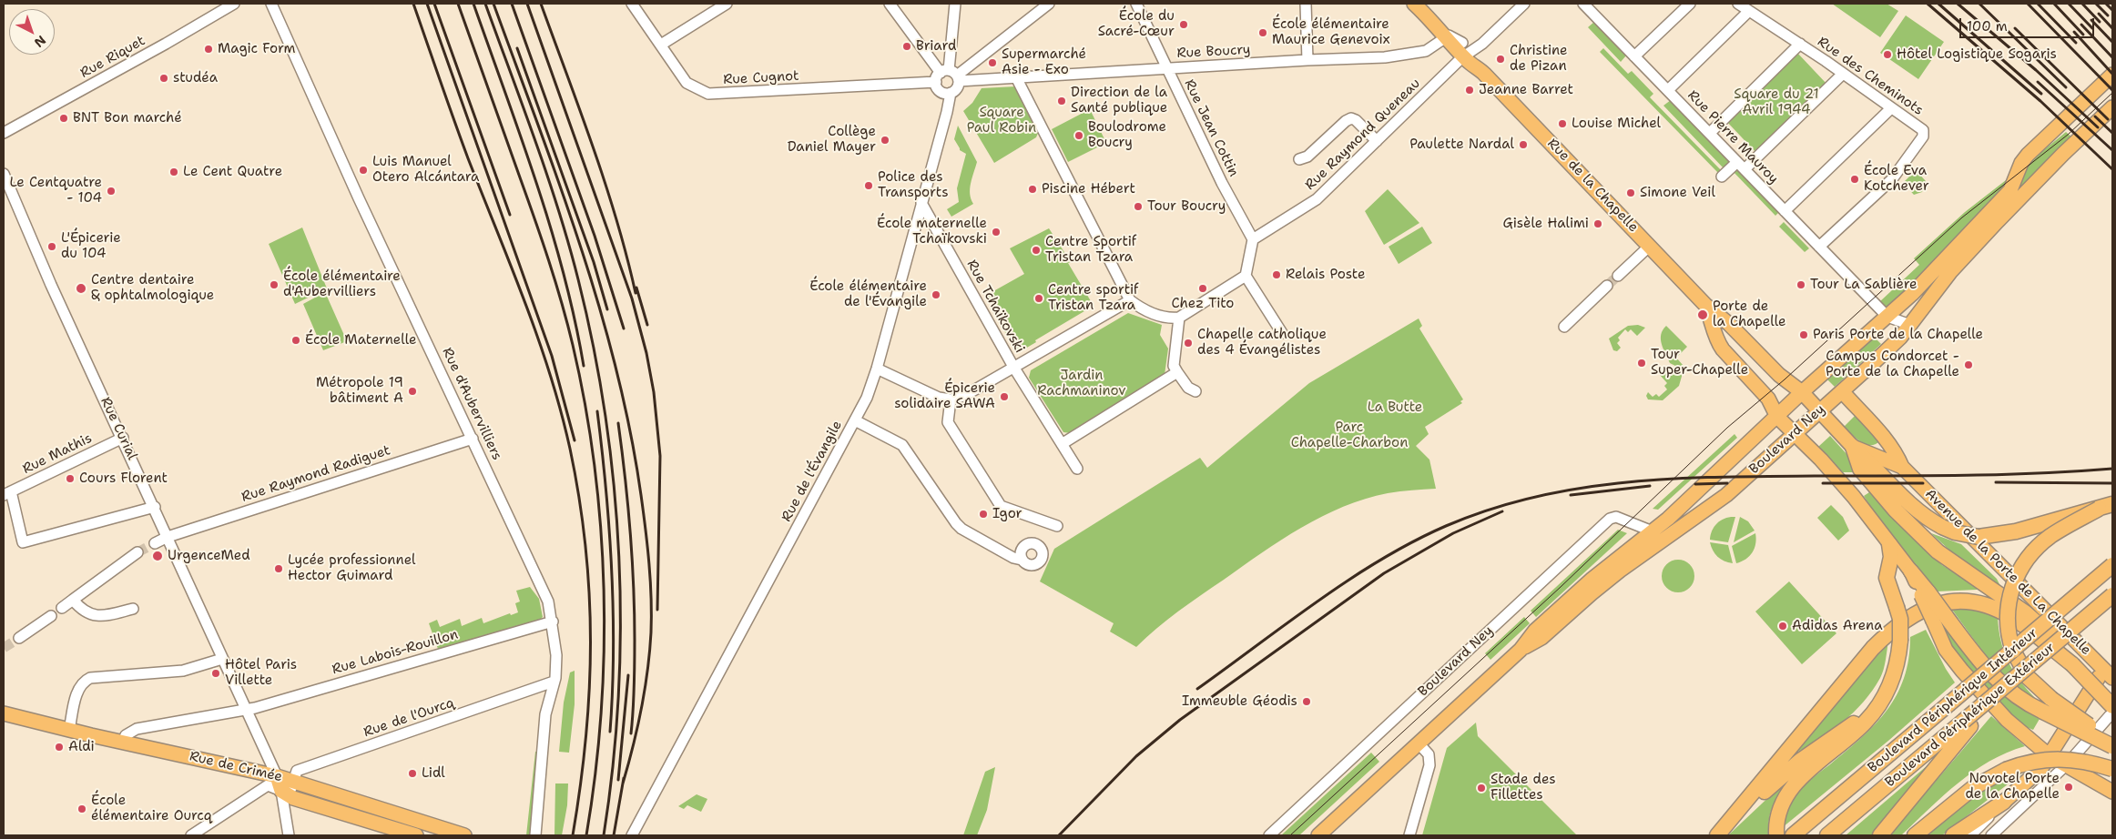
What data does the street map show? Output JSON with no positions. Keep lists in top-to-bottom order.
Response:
{
  "streets": {
    "highway": ["Boulevard Périphérique Intérieur", "Boulevard Périphérique Extérieur"],
    "main road": [
      "Rue de la Chapelle",
      "Rue Curial",
      "Boulevard Ney",
      "Avenue de la Porte de La Chapelle",
      "Rue de Crimée"
    ],
    "street": [
      "Rue Boucry",
      "Rue Riquet",
      "Rue des Cheminots",
      "Rue Cugnot",
      "Rue Jean Cottin",
      "Rue Raymond Queneau",
      "Rue Pierre Mauroy",
      "Rue Tchaïkovski",
      "Rue d'Aubervilliers",
      "Rue Mathis",
      "Rue de l'Évangile",
      "Rue Raymond Radiguet",
      "Rue Labois-Rouillon",
      "Rue de l'Ourcq"
    ]
  },
  "crossings": [
    ["Rue Boucry", "Rue Cugnot"],
    ["Rue Boucry", "Rue Jean Cottin"],
    ["Rue Boucry", "Rue Raymond Queneau"],
    ["Rue Boucry", "Rue de la Chapelle"],
    ["Rue des Cheminots", "Rue Pierre Mauroy"],
    ["Rue Jean Cottin", "Rue Raymond Queneau"],
    ["Rue Raymond Queneau", "Rue de la Chapelle"],
    ["Rue Pierre Mauroy", "Boulevard Ney"],
    ["Rue de la Chapelle", "Boulevard Ney"],
    ["Rue de la Chapelle", "Avenue de la Porte de La Chapelle"],
    ["Rue Tchaïkovski", "Rue de l'Évangile"],
    ["Rue d'Aubervilliers", "Rue Raymond Radiguet"],
    ["Rue d'Aubervilliers", "Rue Labois-Rouillon"],
    ["Rue d'Aubervilliers", "Rue de l'Ourcq"],
    ["Rue Curial", "Rue Mathis"],
    ["Rue Curial", "Rue Raymond Radiguet"],
    ["Rue Curial", "Rue Labois-Rouillon"],
    ["Rue Curial", "Rue de l'Ourcq"],
    ["Rue Curial", "Rue de Crimée"],
    ["Boulevard Ney", "Avenue de la Porte de La Chapelle"],
    ["Rue Labois-Rouillon", "Rue de Crimée"],
    ["Rue de l'Ourcq", "Rue de Crimée"]
  ],
  "parks": [
    "Square du 21 Avril 1944",
    "Square Paul Robin",
    "Jardin Rachmaninov",
    "La Butte",
    "Parc Chapelle-Charbon"
  ],
  "places": [
    "École du Sacré-Cœur",
    "École élémentaire Maurice Genevoix",
    "Briard",
    "Magic Form",
    "Hôtel Logistique Sogaris",
    "Christine de Pizan",
    "Supermarché Asie - Exo",
    "studéa",
    "Jeanne Barret",
    "Direction de la Santé publique",
    "BNT Bon marché",
    "Louise Michel",
    "Boulodrome Boucry",
    "Collège Daniel Mayer",
    "Paulette Nardal",
    "Luis Manuel Otero Alcántara",
    "Le Cent Quatre",
    "École Eva Kotchever",
    "Police des Transports",
    "Piscine Hébert",
    "Le Centquatre - 104",
    "Simone Veil",
    "Tour Boucry",
    "Gisèle Halimi",
    "École maternelle Tchaïkovski",
    "L'Épicerie du 104",
    "Centre Sportif Tristan Tzara",
    "Relais Poste",
    "École élémentaire d'Aubervilliers",
    "Tour La Sablière",
    "Centre dentaire & ophtalmologique",
    "Chez Tito",
    "École élémentaire de l'Évangile",
    "Centre sportif Tristan Tzara",
    "Porte de la Chapelle",
    "Paris Porte de la Chapelle",
    "École Maternelle",
    "Chapelle catholique des 4 Évangélistes",
    "Tour Super-Chapelle",
    "Campus Condorcet - Porte de la Chapelle",
    "Métropole 19 bâtiment A",
    "Épicerie solidaire SAWA",
    "Cours Florent",
    "Igor",
    "UrgenceMed",
    "Lycée professionnel Hector Guimard",
    "Adidas Arena",
    "Hôtel Paris Villette",
    "Immeuble Géodis",
    "Aldi",
    "Lidl",
    "Novotel Porte de la Chapelle",
    "Stade des Fillettes",
    "École élémentaire Ourcq"
  ],
  "scale_bar": "100 m",
  "north": "bottom right"
}
